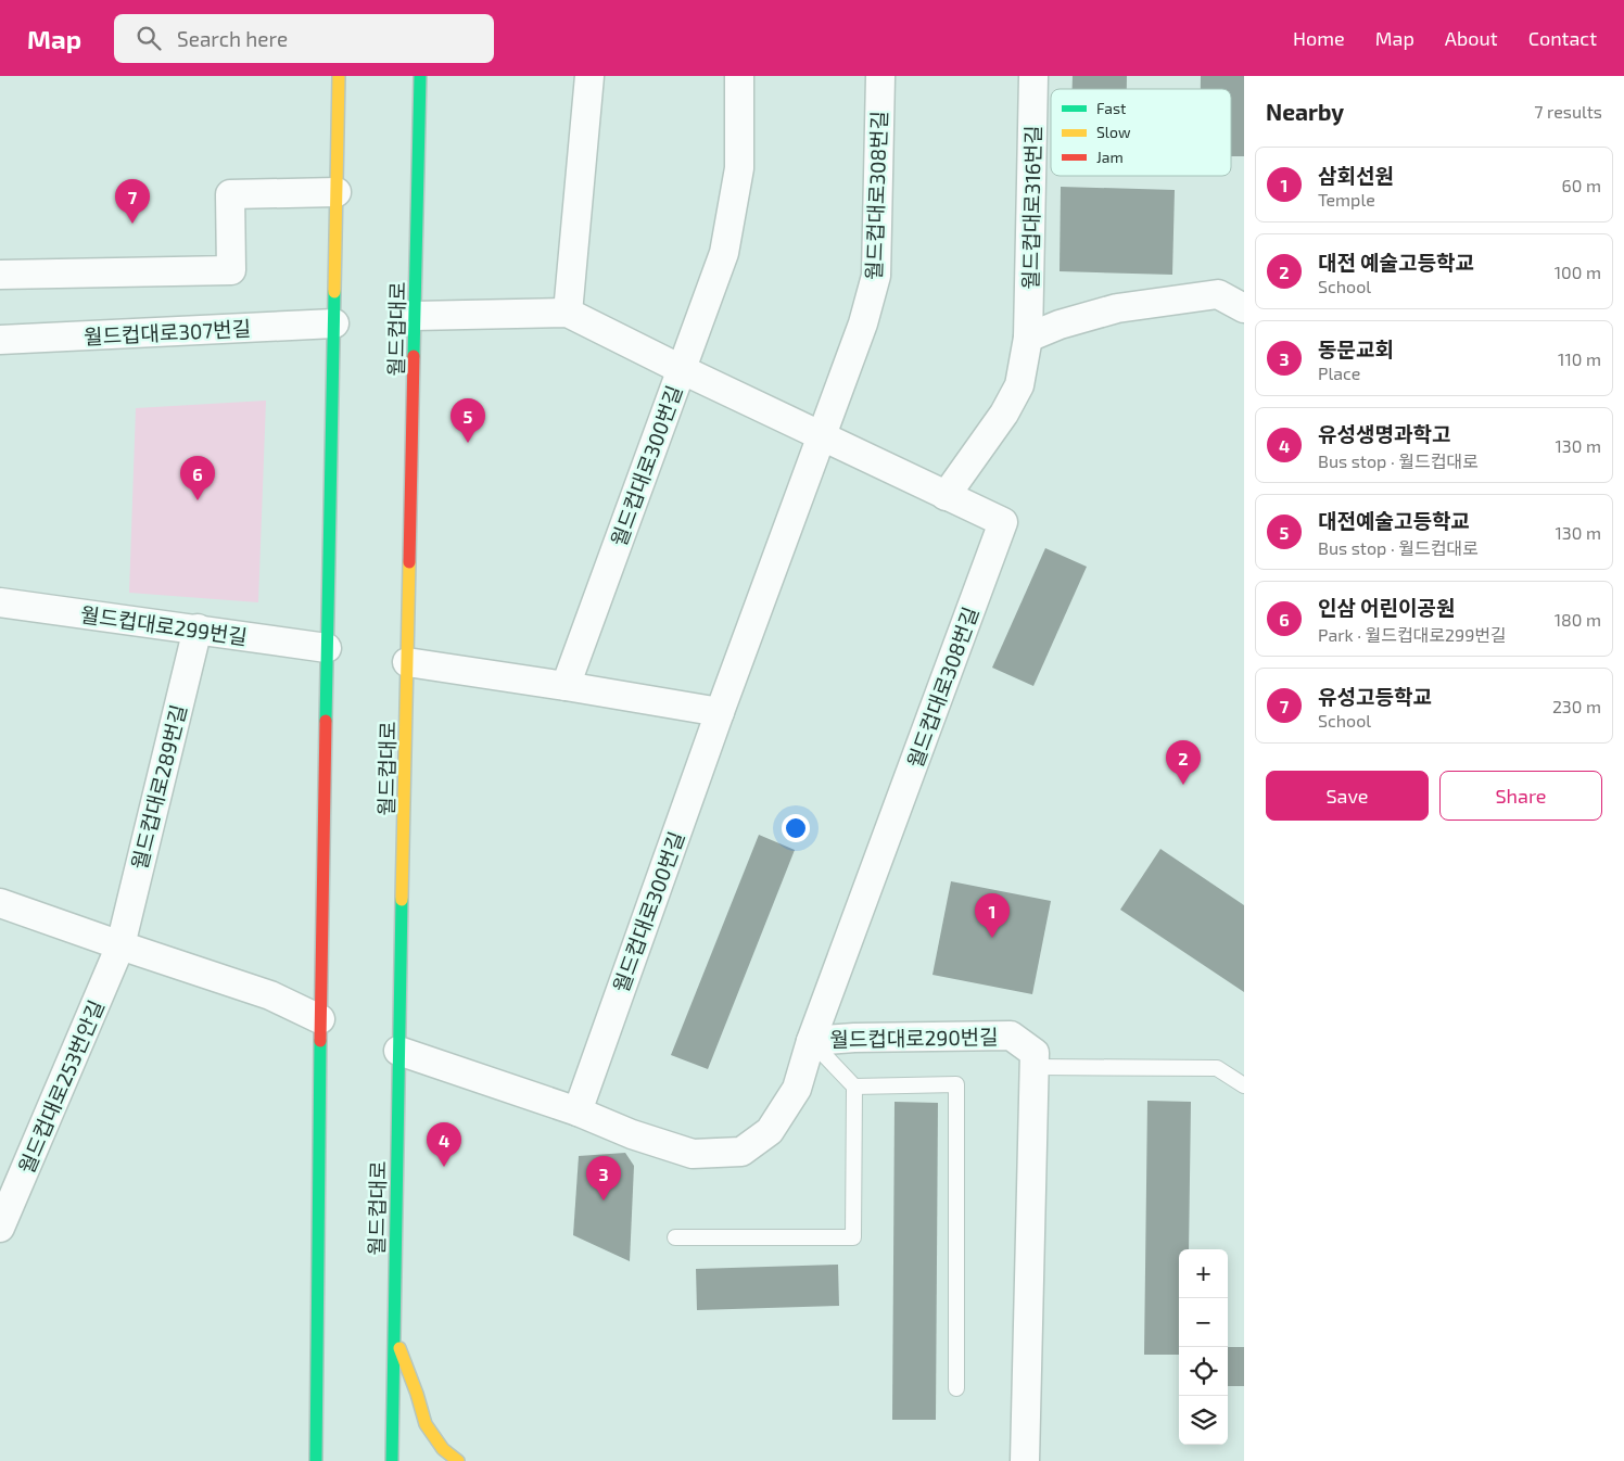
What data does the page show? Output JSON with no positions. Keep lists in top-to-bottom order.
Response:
{
  "streets": {
    "street": [
      "월드컵대로308번길",
      "월드컵대로316번길",
      "월드컵대로",
      "월드컵대로307번길",
      "월드컵대로300번길",
      "월드컵대로299번길",
      "월드컵대로289번길",
      "월드컵대로290번길",
      "월드컵대로253번안길"
    ]
  },
  "crossings": [
    ["월드컵대로308번길", "월드컵대로316번길"],
    ["월드컵대로308번길", "월드컵대로"],
    ["월드컵대로308번길", "월드컵대로300번길"],
    ["월드컵대로308번길", "월드컵대로290번길"],
    ["월드컵대로", "월드컵대로290번길"],
    ["월드컵대로300번길", "월드컵대로290번길"],
    ["월드컵대로299번길", "월드컵대로289번길"],
    ["월드컵대로289번길", "월드컵대로253번안길"]
  ],
  "legend": ["Fast", "Slow", "Jam"],
  "page": {
    "header": "Map",
    "search": "Search here",
    "nav": [
      "Home",
      "Map",
      "About",
      "Contact"
    ],
    "heading": ["Nearby", "7 results"],
    "list": [
      {
        "mark": "1",
        "name": "삼회선원",
        "note": "Temple",
        "value": "60 m"
      },
      {
        "mark": "2",
        "name": "대전 예술고등학교",
        "note": "School",
        "value": "100 m"
      },
      {
        "mark": "3",
        "name": "동문교회",
        "note": "Place",
        "value": "110 m"
      },
      {
        "mark": "4",
        "name": "유성생명과학고",
        "note": "Bus stop · 월드컵대로",
        "value": "130 m"
      },
      {
        "mark": "5",
        "name": "대전예술고등학교",
        "note": "Bus stop · 월드컵대로",
        "value": "130 m"
      },
      {
        "mark": "6",
        "name": "인삼 어린이공원",
        "note": "Park · 월드컵대로299번길",
        "value": "180 m"
      },
      {
        "mark": "7",
        "name": "유성고등학교",
        "note": "School",
        "value": "230 m"
      }
    ],
    "pins": [
      "7",
      "5",
      "6",
      "2",
      "1",
      "4",
      "3"
    ],
    "buttons": ["Save", "Share"],
    "map_buttons": ["+", "−"]
  }
}
